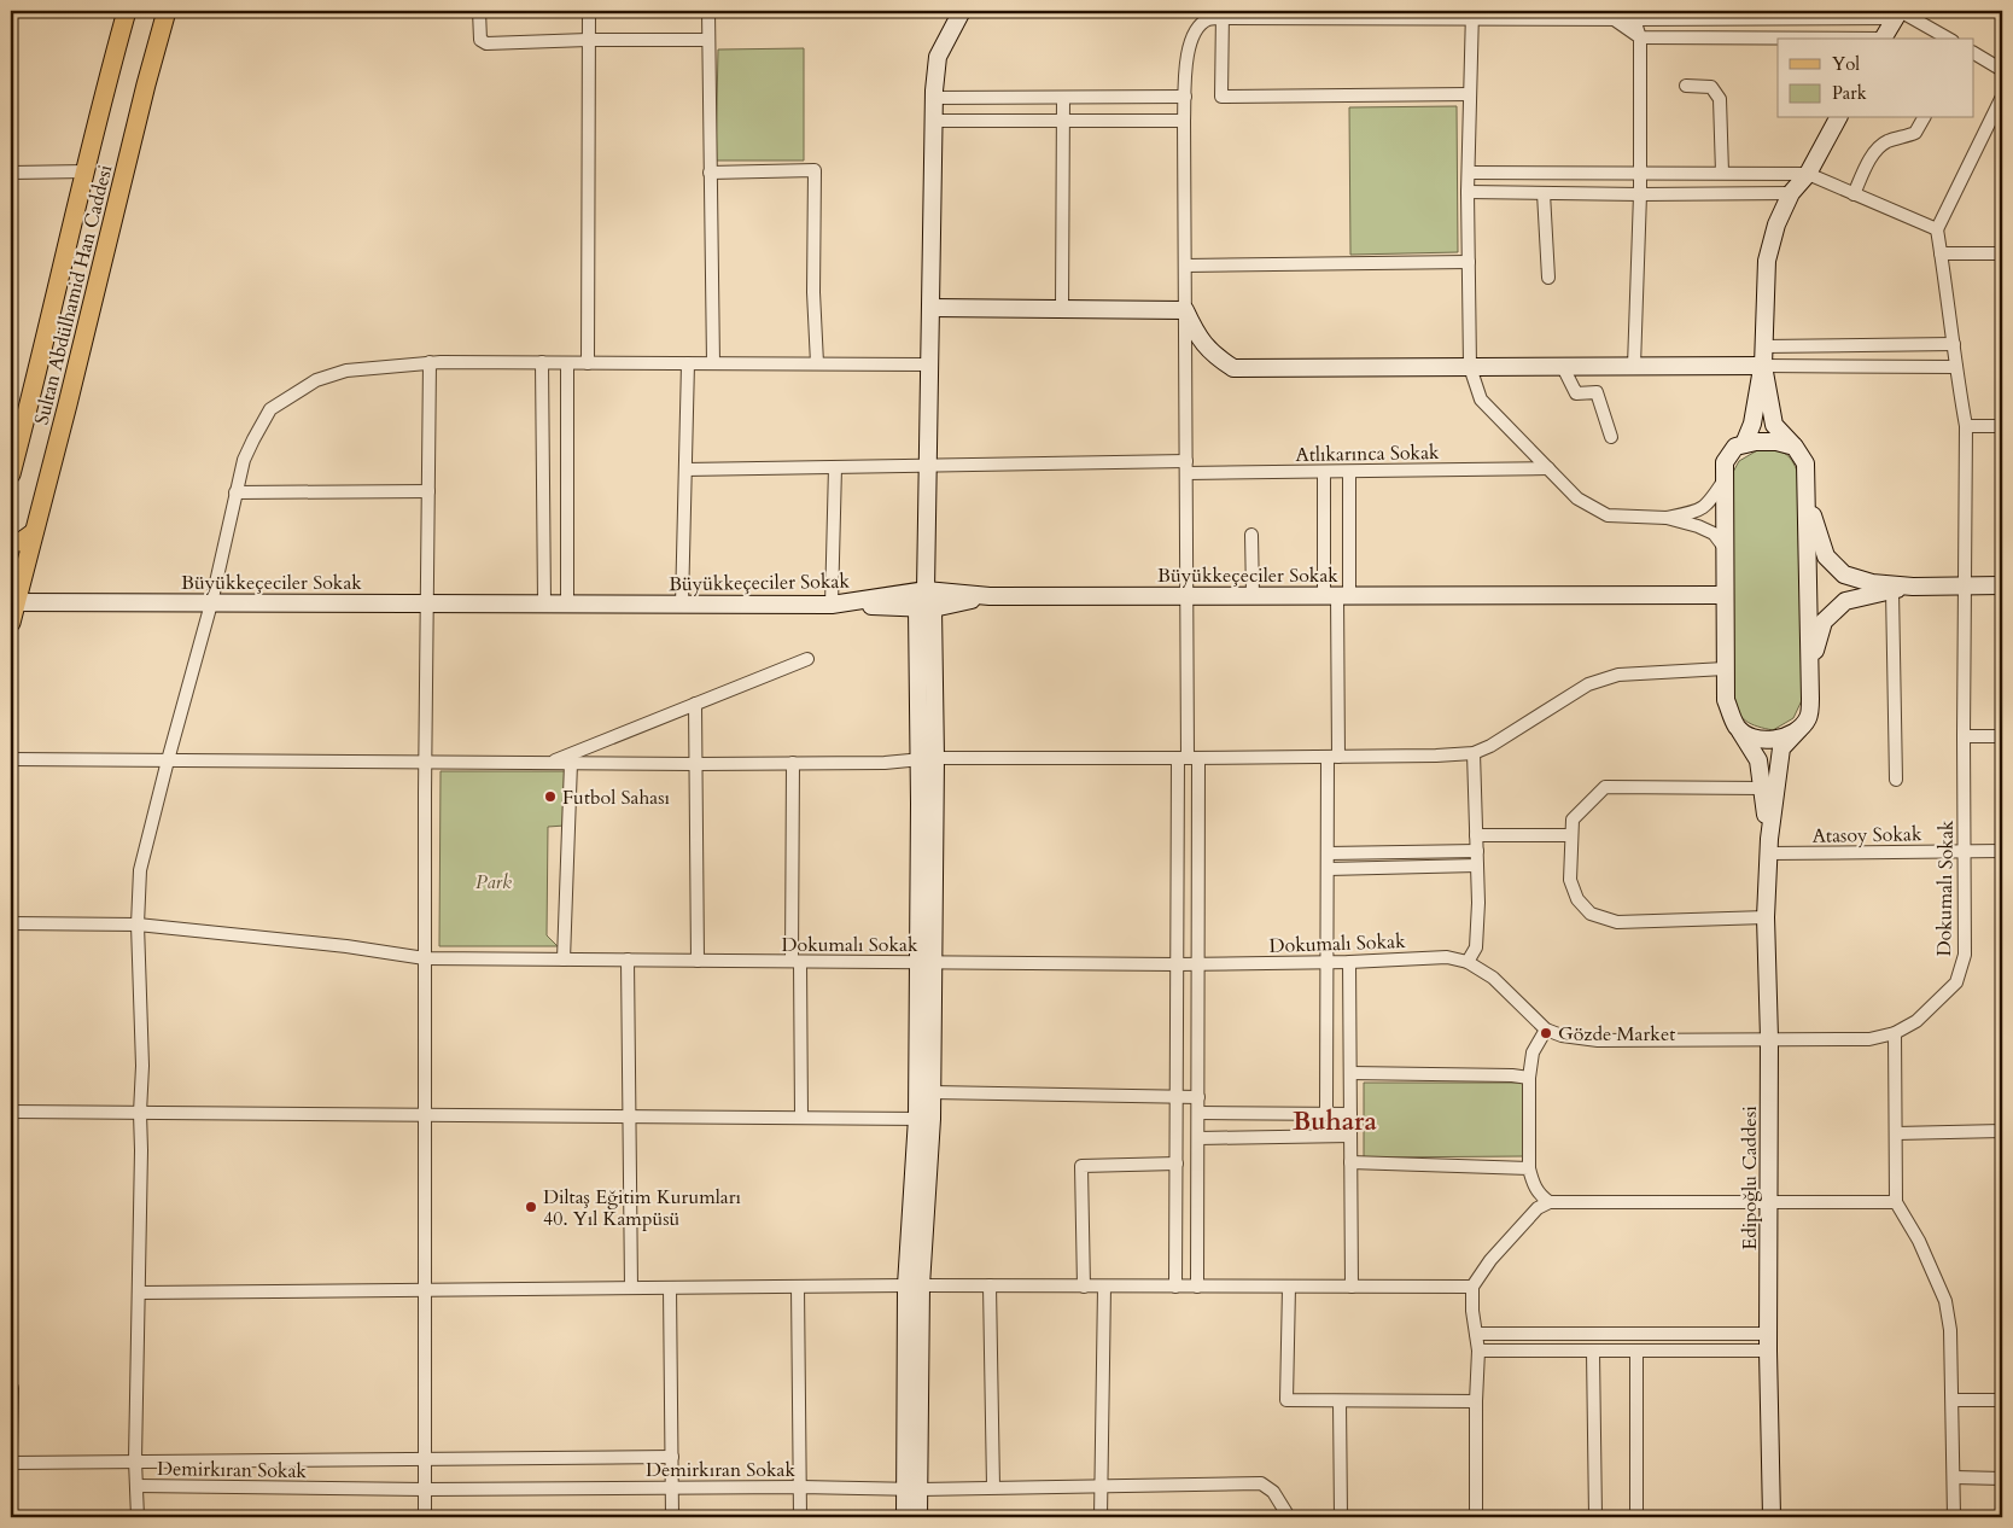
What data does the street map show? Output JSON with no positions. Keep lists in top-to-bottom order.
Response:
{
  "streets": {
    "main road": ["Sultan Abdülhamid Han Caddesi"],
    "street": [
      "Atlıkarınca Sokak",
      "Büyükkeçeciler Sokak",
      "Atasoy Sokak",
      "Dokumalı Sokak",
      "Edipoğlu Caddesi",
      "Demirkıran Sokak"
    ]
  },
  "crossings": [
    ["Sultan Abdülhamid Han Caddesi", "Büyükkeçeciler Sokak"],
    ["Atasoy Sokak", "Dokumalı Sokak"],
    ["Atasoy Sokak", "Edipoğlu Caddesi"],
    ["Dokumalı Sokak", "Edipoğlu Caddesi"]
  ],
  "districts": ["Buhara"],
  "parks": ["Park"],
  "places": ["Futbol Sahası", "Gözde Market", "Diltaş Eğitim Kurumları 40. Yıl Kampüsü"],
  "legend": ["Yol", "Park"]
}
